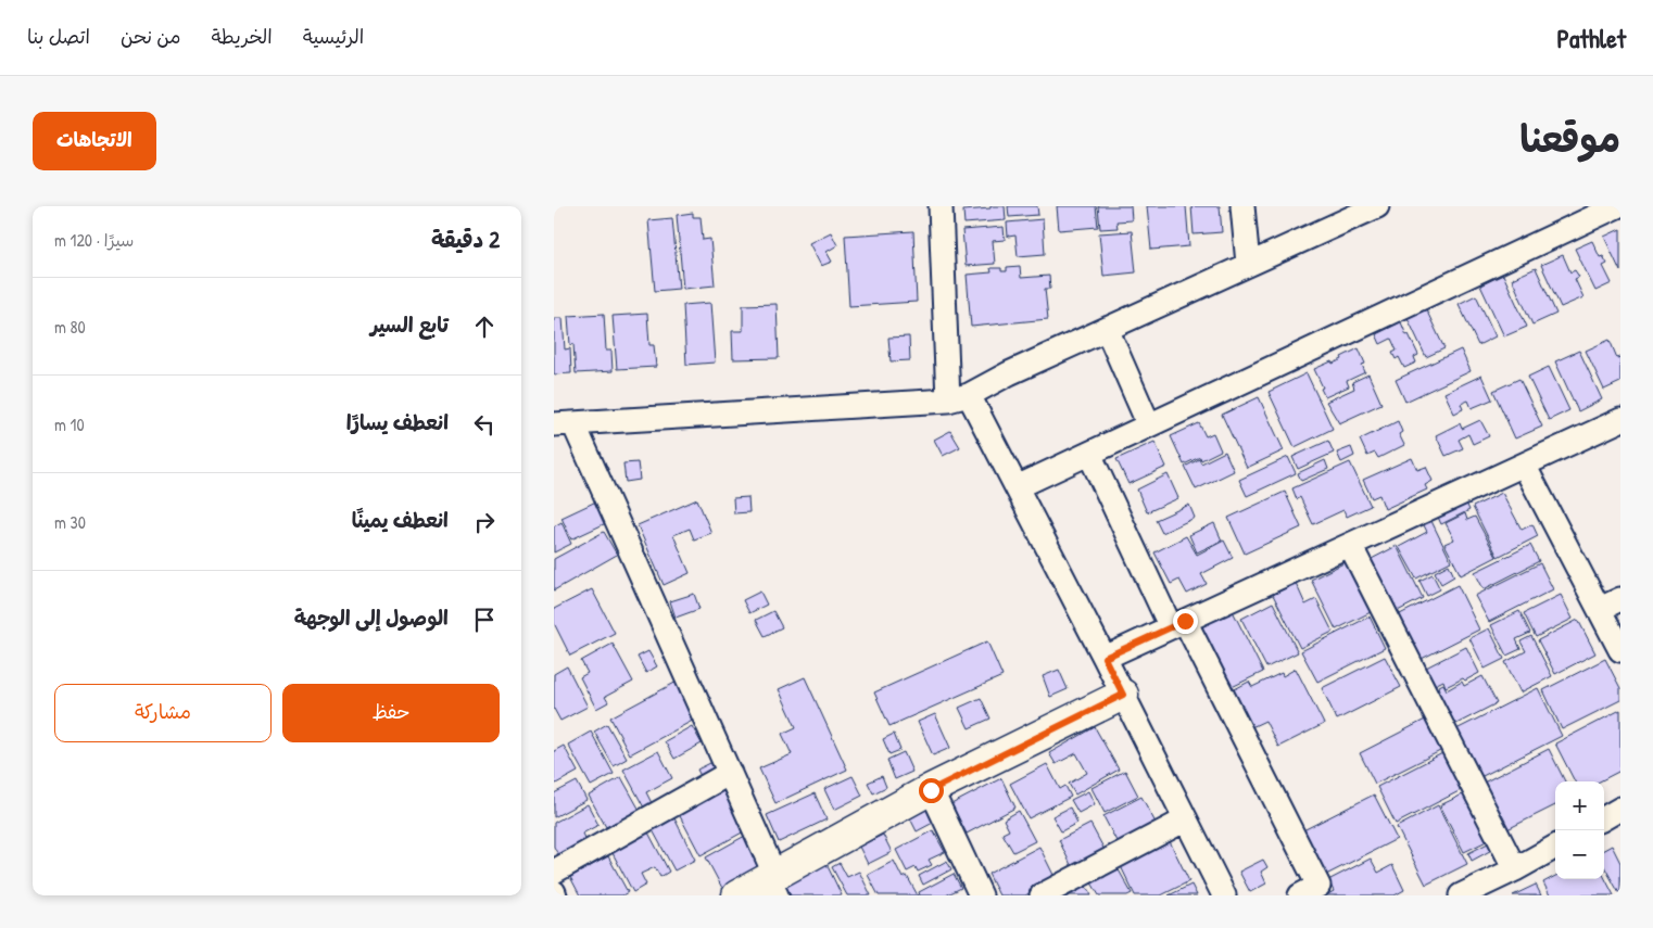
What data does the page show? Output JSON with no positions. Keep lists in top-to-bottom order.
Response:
{
  "page": {
    "header": "Pathlet",
    "nav": [
      "الرئيسية",
      "الخريطة",
      "من نحن",
      "اتصل بنا"
    ],
    "title": "موقعنا",
    "buttons": [
      "الاتجاهات",
      ["حفظ", "مشاركة"]
    ],
    "heading": ["2 دقيقة", "سيرًا · 120 m"],
    "list": [
      ["تابع السير", "80 m"],
      ["انعطف يسارًا", "10 m"],
      ["انعطف يمينًا", "30 m"],
      "الوصول إلى الوجهة"
    ],
    "map_buttons": ["+", "−"]
  }
}
